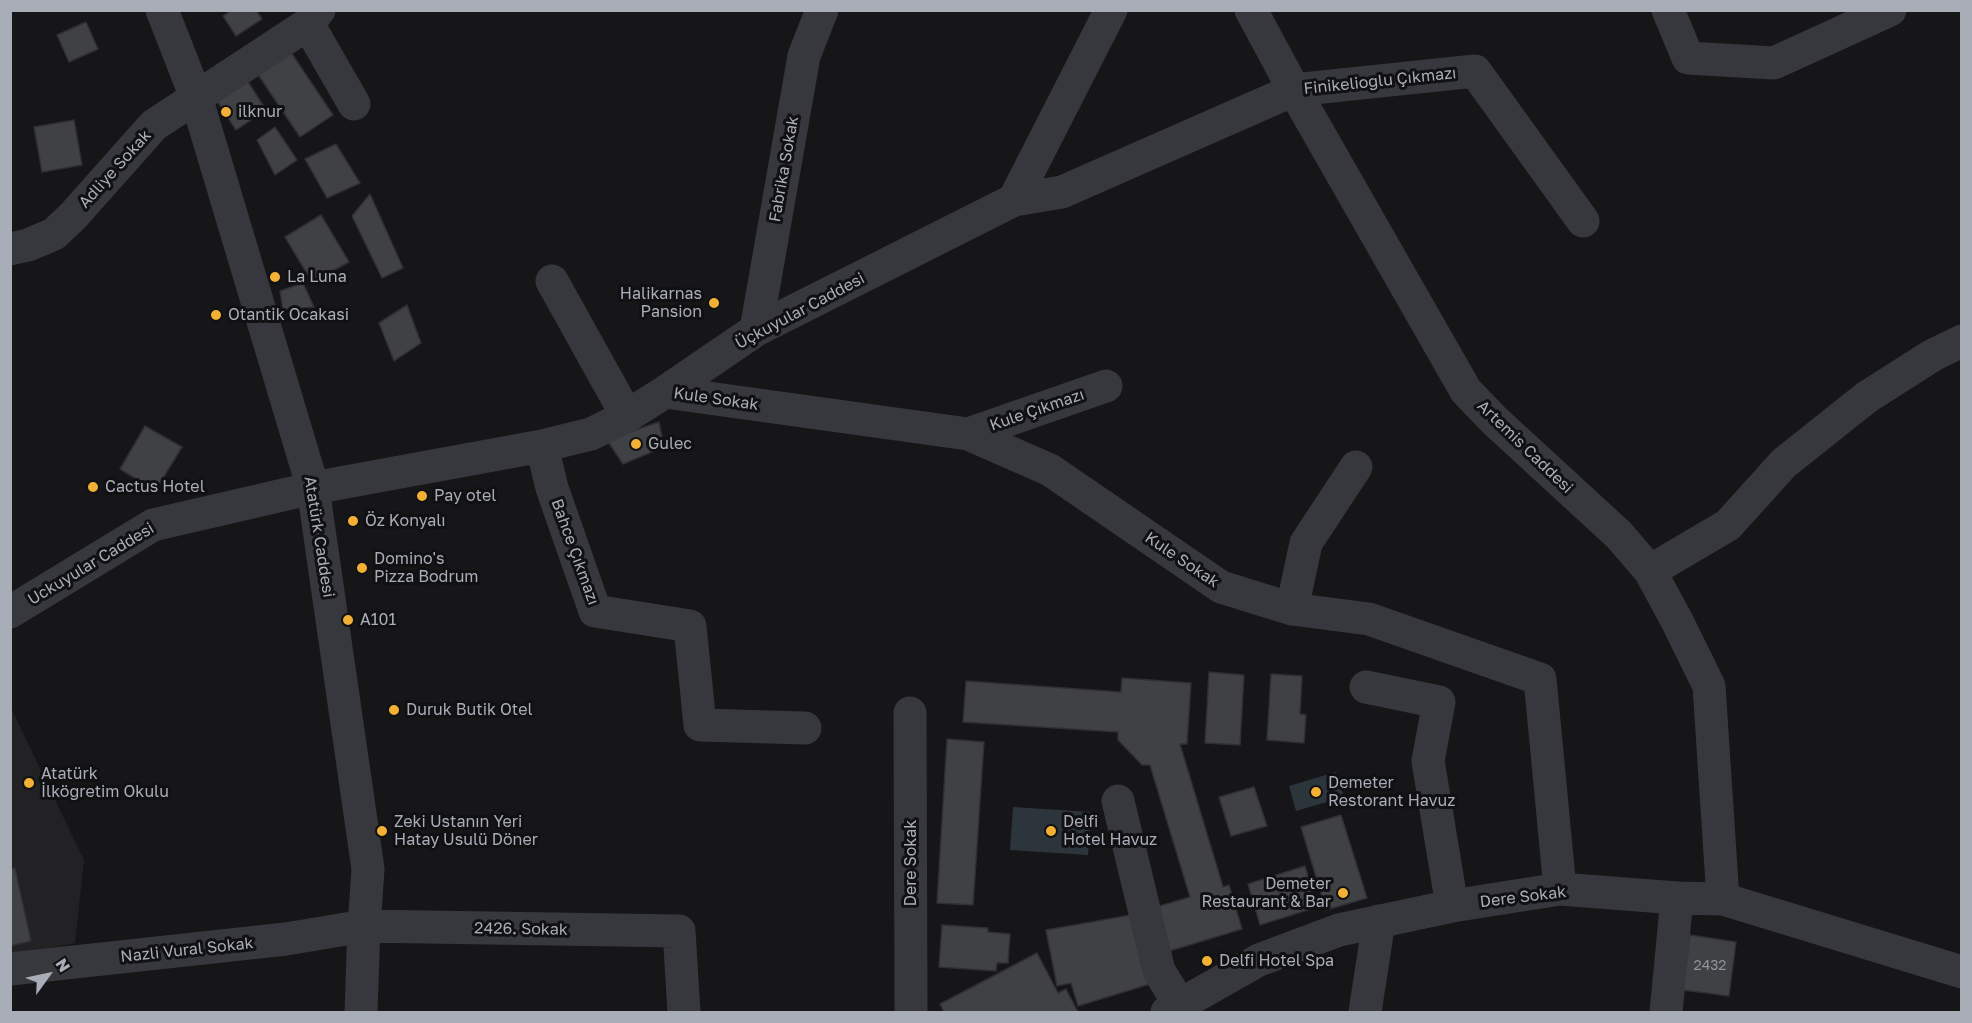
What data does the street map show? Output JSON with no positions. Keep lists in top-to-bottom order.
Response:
{
  "streets": {
    "street": [
      "Finikelioglu Çıkmazı",
      "Adliye Sokak",
      "Fabrika Sokak",
      "Üçkuyular Caddesi",
      "Kule Sokak",
      "Kule Çıkmazı",
      "Artemis Caddesi",
      "Atatürk Caddesi",
      "Bahce Çıkmazı",
      "Uckuyular Caddesi",
      "Dere Sokak",
      "2426. Sokak",
      "Nazli Vural Sokak"
    ]
  },
  "crossings": [
    ["Finikelioglu Çıkmazı", "Üçkuyular Caddesi"],
    ["Finikelioglu Çıkmazı", "Artemis Caddesi"],
    ["Adliye Sokak", "Atatürk Caddesi"],
    ["Fabrika Sokak", "Üçkuyular Caddesi"],
    ["Üçkuyular Caddesi", "Kule Sokak"],
    ["Üçkuyular Caddesi", "Atatürk Caddesi"],
    ["Üçkuyular Caddesi", "Bahce Çıkmazı"],
    ["Üçkuyular Caddesi", "Uckuyular Caddesi"],
    ["Kule Sokak", "Kule Çıkmazı"],
    ["Kule Sokak", "Dere Sokak"],
    ["Artemis Caddesi", "Dere Sokak"],
    ["Atatürk Caddesi", "Uckuyular Caddesi"],
    ["Atatürk Caddesi", "2426. Sokak"],
    ["Atatürk Caddesi", "Nazli Vural Sokak"],
    ["2426. Sokak", "Nazli Vural Sokak"]
  ],
  "places": [
    "ilknur",
    "La Luna",
    "Halikarnas Pansion",
    "Otantik Ocakasi",
    "Gulec",
    "Cactus Hotel",
    "Pay otel",
    "Öz Konyalı",
    "Domino's Pizza Bodrum",
    "A101",
    "Duruk Butik Otel",
    "Atatürk İlköğretim Okulu",
    "Demeter Restorant Havuz",
    "Zeki Ustanın Yeri Hatay Usulü Döner",
    "Delfi Hotel Havuz",
    "Demeter Restaurant & Bar",
    "Delfi Hotel Spa"
  ],
  "house_numbers": ["2432"],
  "north": "top right"
}
